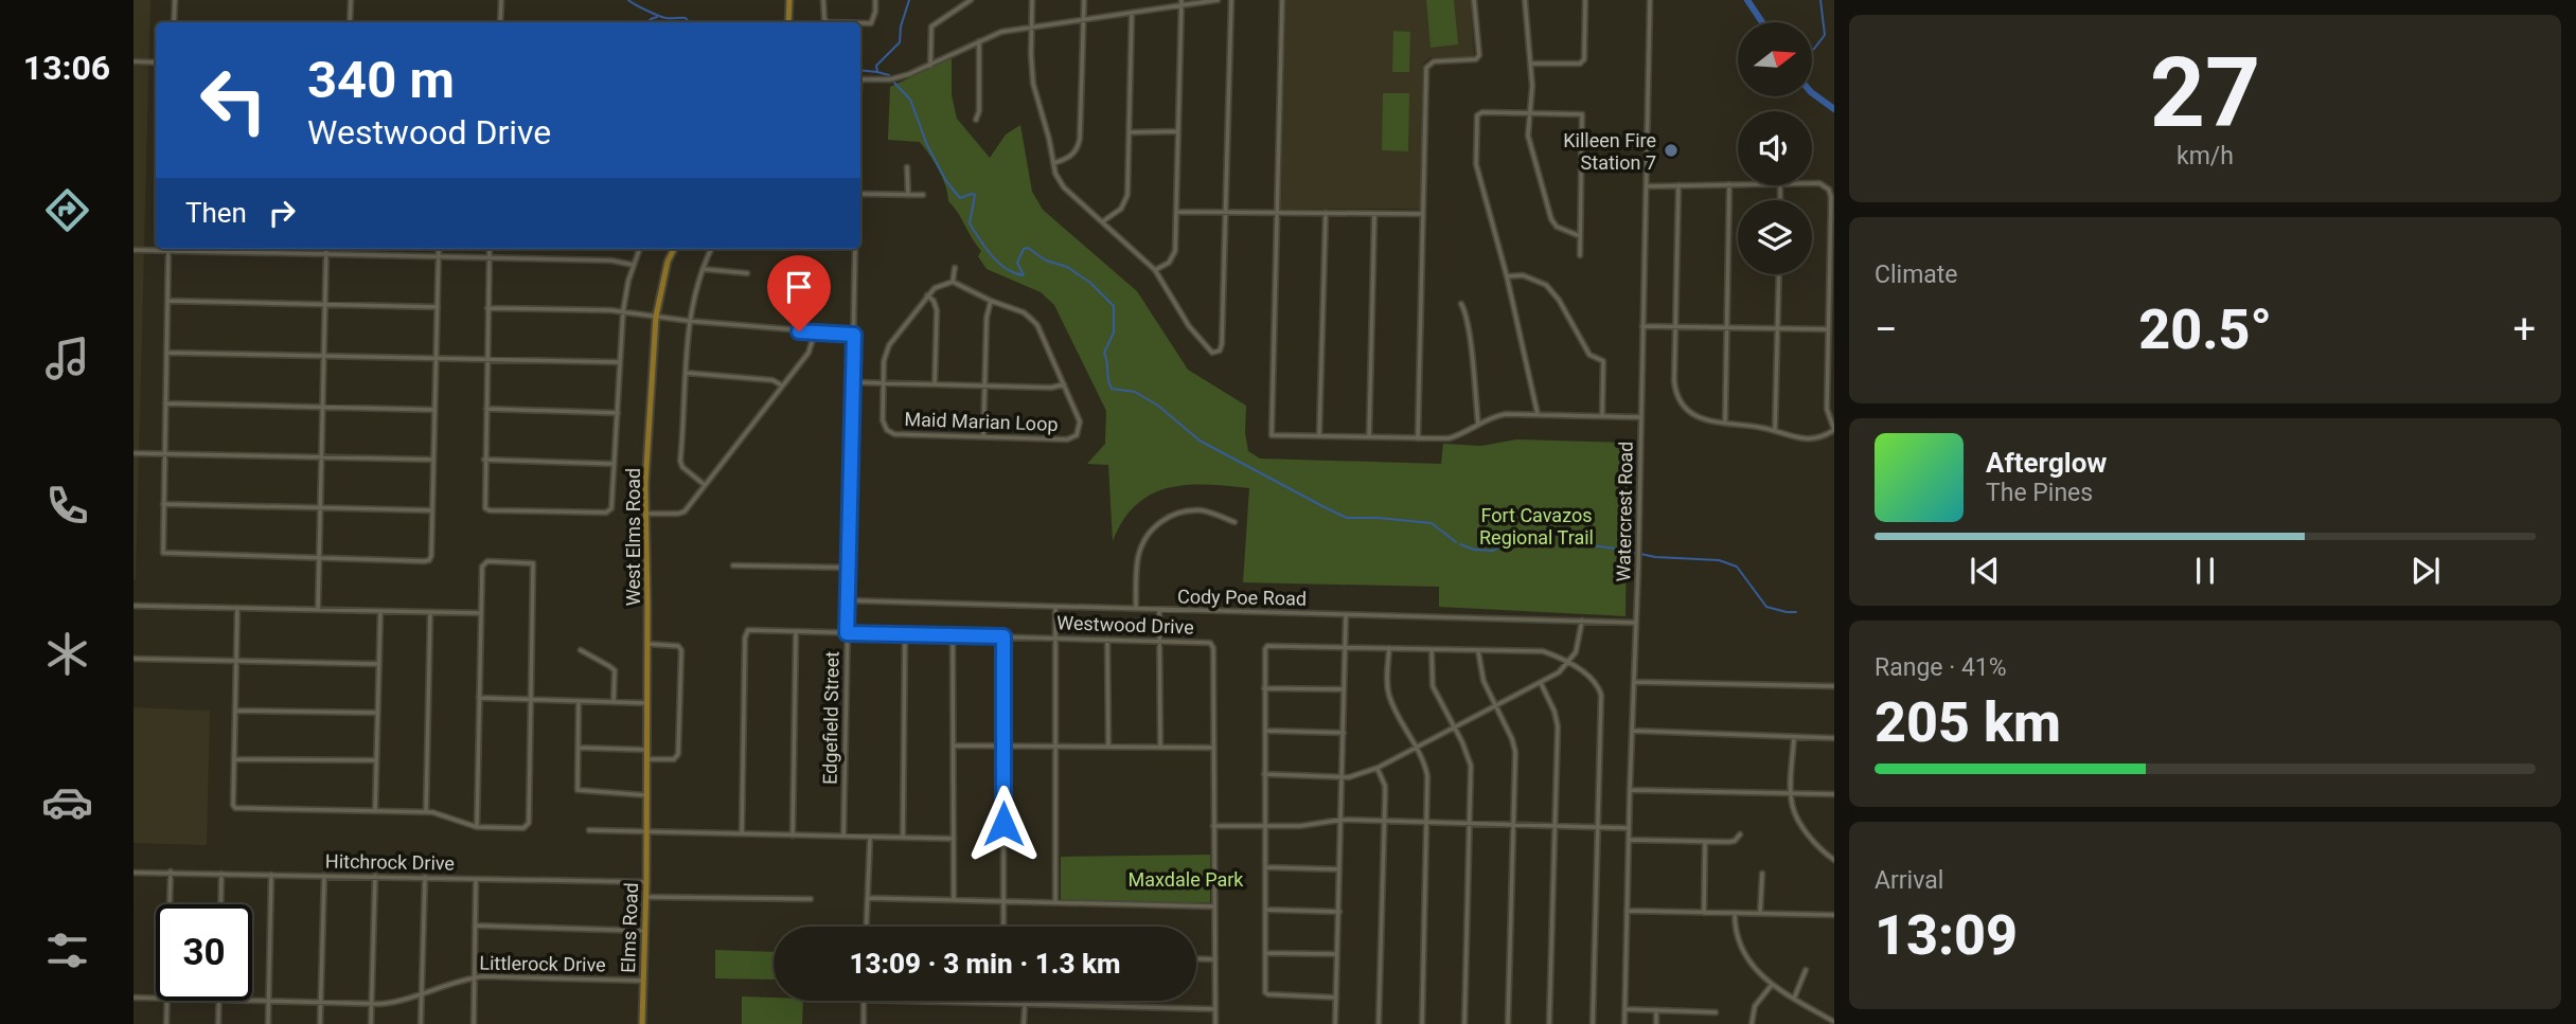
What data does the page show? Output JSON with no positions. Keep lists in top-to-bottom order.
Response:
{
  "streets": {
    "main road": ["West Elms Road", "Elms Road"],
    "street": [
      "Maid Marian Loop",
      "Watercrest Road",
      "Cody Poe Road",
      "Westwood Drive",
      "Edgefield Street",
      "Hitchrock Drive",
      "Littlerock Drive"
    ]
  },
  "crossings": [
    ["Watercrest Road", "Cody Poe Road"],
    ["West Elms Road", "Elms Road"],
    ["Cody Poe Road", "Edgefield Street"],
    ["Westwood Drive", "Edgefield Street"],
    ["Hitchrock Drive", "Elms Road"],
    ["Elms Road", "Littlerock Drive"]
  ],
  "parks": ["Fort Cavazos Regional Trail", "Maxdale Park"],
  "places": ["Killeen Fire Station 7"],
  "north": "right",
  "page": {
    "tabs": "13:06",
    "tile": [
      ["27", "km/h"],
      "Climate",
      ["Range · 41%", "205 km"],
      ["Arrival", "13:09"]
    ],
    "turn": ["340 m", "Westwood Drive"],
    "then": "Then",
    "heat": ["−", "20.5°", "+"],
    "song": ["Afterglow", "The Pines"],
    "limit": "30",
    "trip": "13:09 · 3 min · 1.3 km"
  }
}
